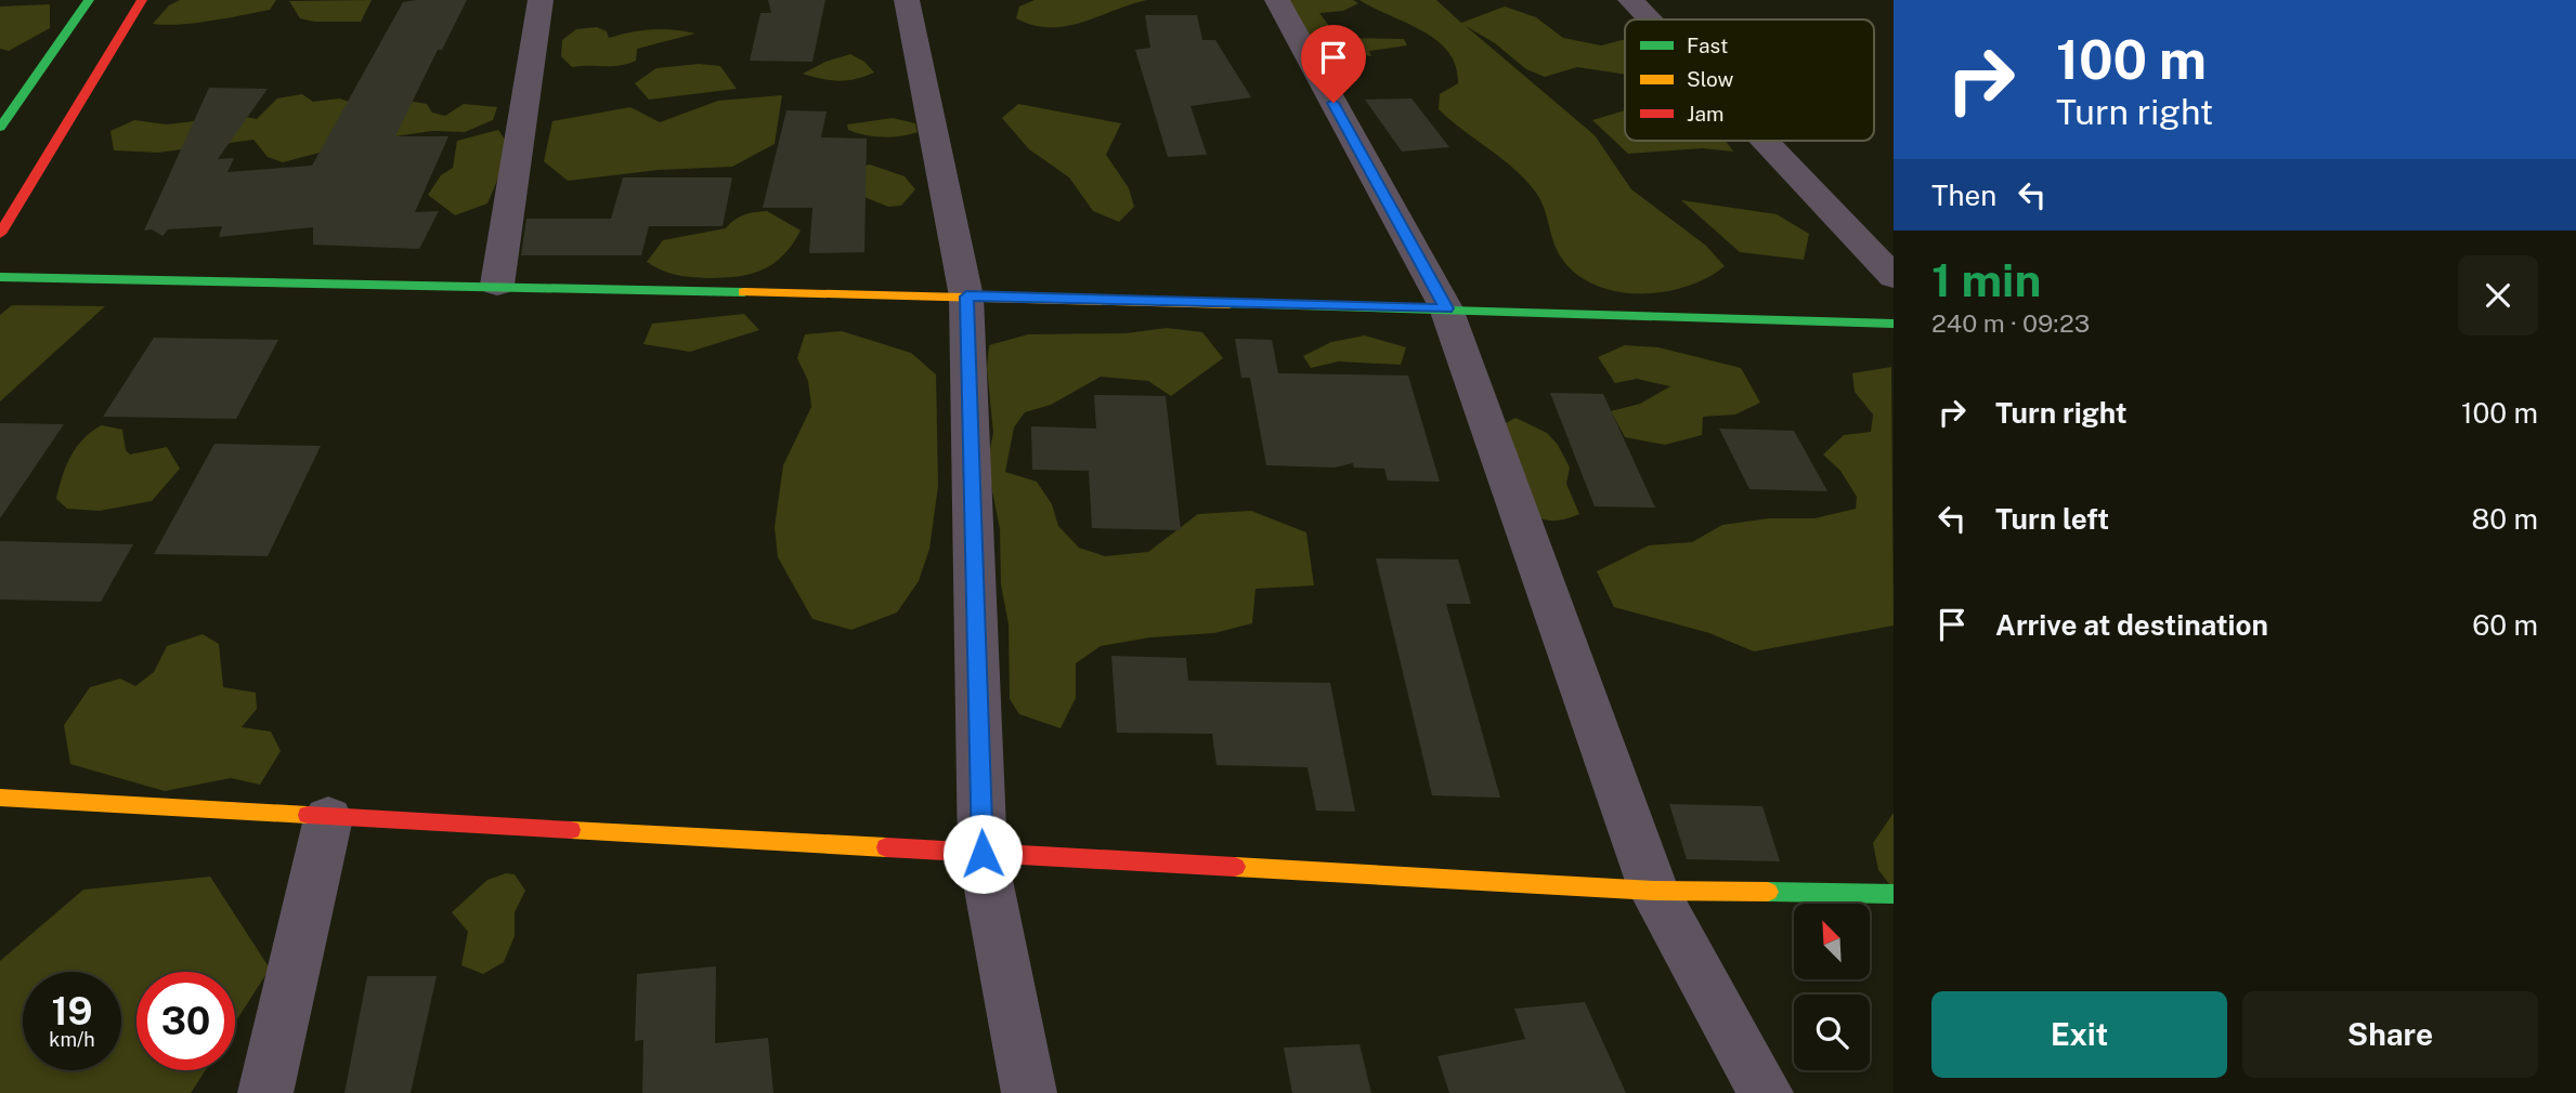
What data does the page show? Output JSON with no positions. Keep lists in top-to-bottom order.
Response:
{
  "legend": ["Fast", "Slow", "Jam"],
  "north": "top left",
  "page": {
    "turn": ["100 m", "Turn right"],
    "then": "Then",
    "heading": ["1 min", "240 m · 09:23"],
    "list": [
      {
        "name": "Turn right",
        "value": "100 m"
      },
      {
        "name": "Turn left",
        "value": "80 m"
      },
      {
        "name": "Arrive at destination",
        "value": "60 m"
      }
    ],
    "speed": "19 km/h",
    "limit": "30",
    "buttons": ["Exit", "Share"]
  }
}
